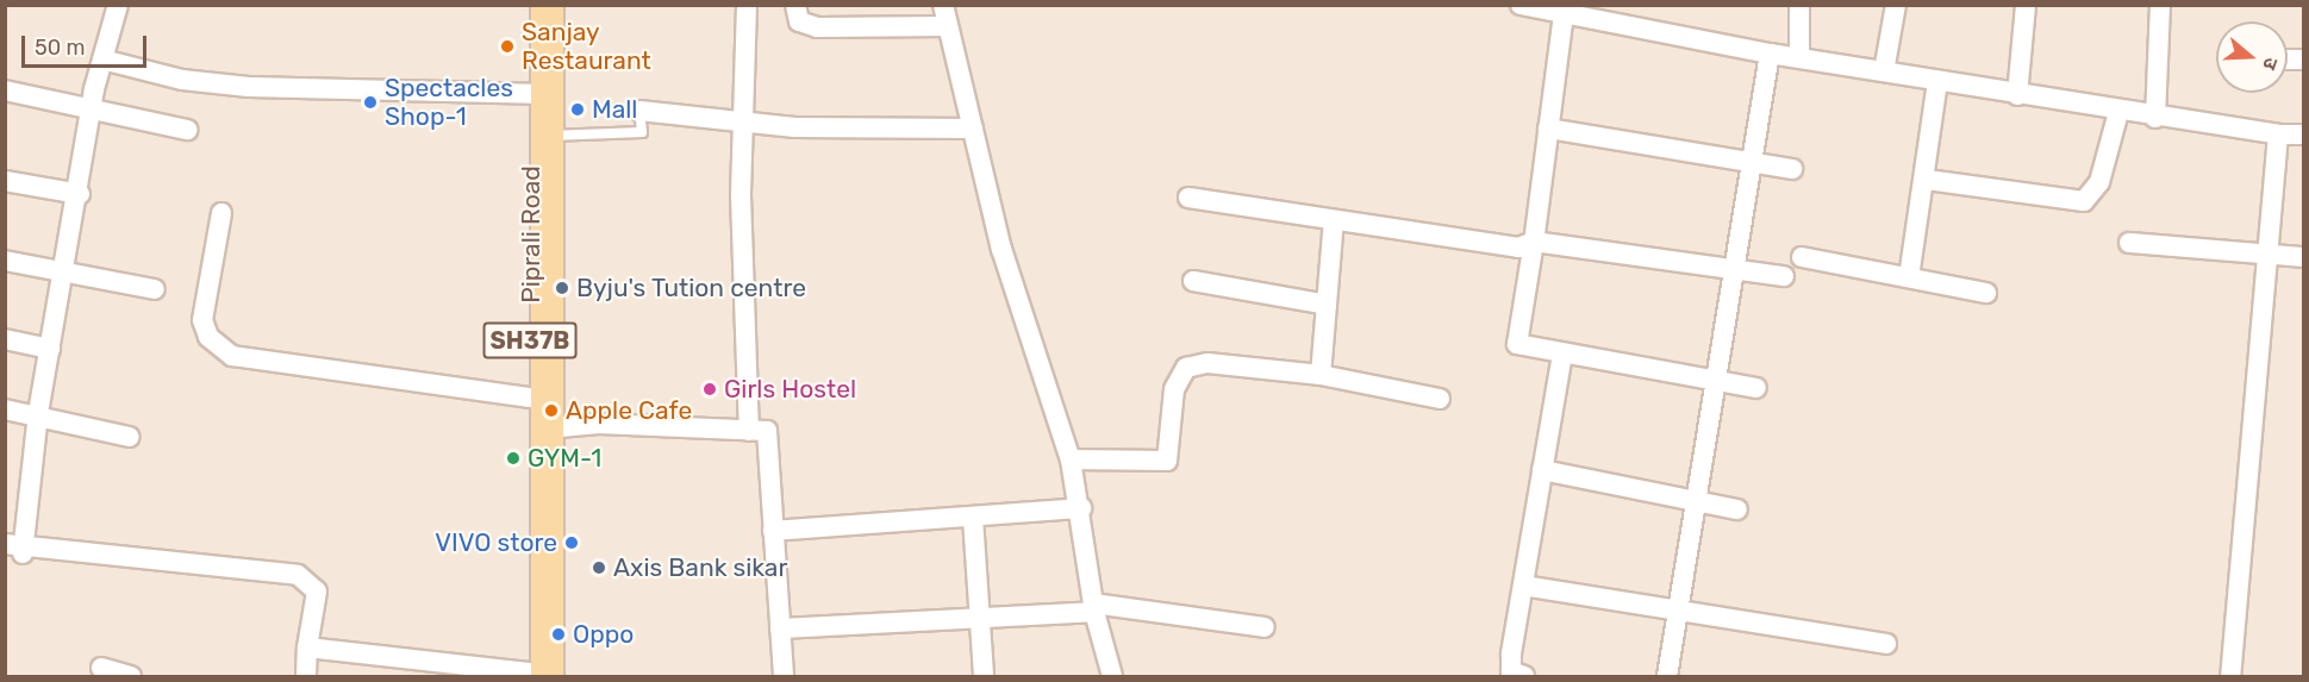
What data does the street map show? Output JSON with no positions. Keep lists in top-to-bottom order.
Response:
{
  "streets": {
    "main road": ["Piprali Road", "SH37B"]
  },
  "places": [
    "Sanjay Restaurant",
    "Spectacles Shop-1",
    "Mall",
    "Byju's Tution centre",
    "Girls Hostel",
    "Apple Cafe",
    "GYM-1",
    "VIVO store",
    "Axis Bank sikar",
    "Oppo"
  ],
  "scale_bar": "50 m",
  "north": "right"
}
